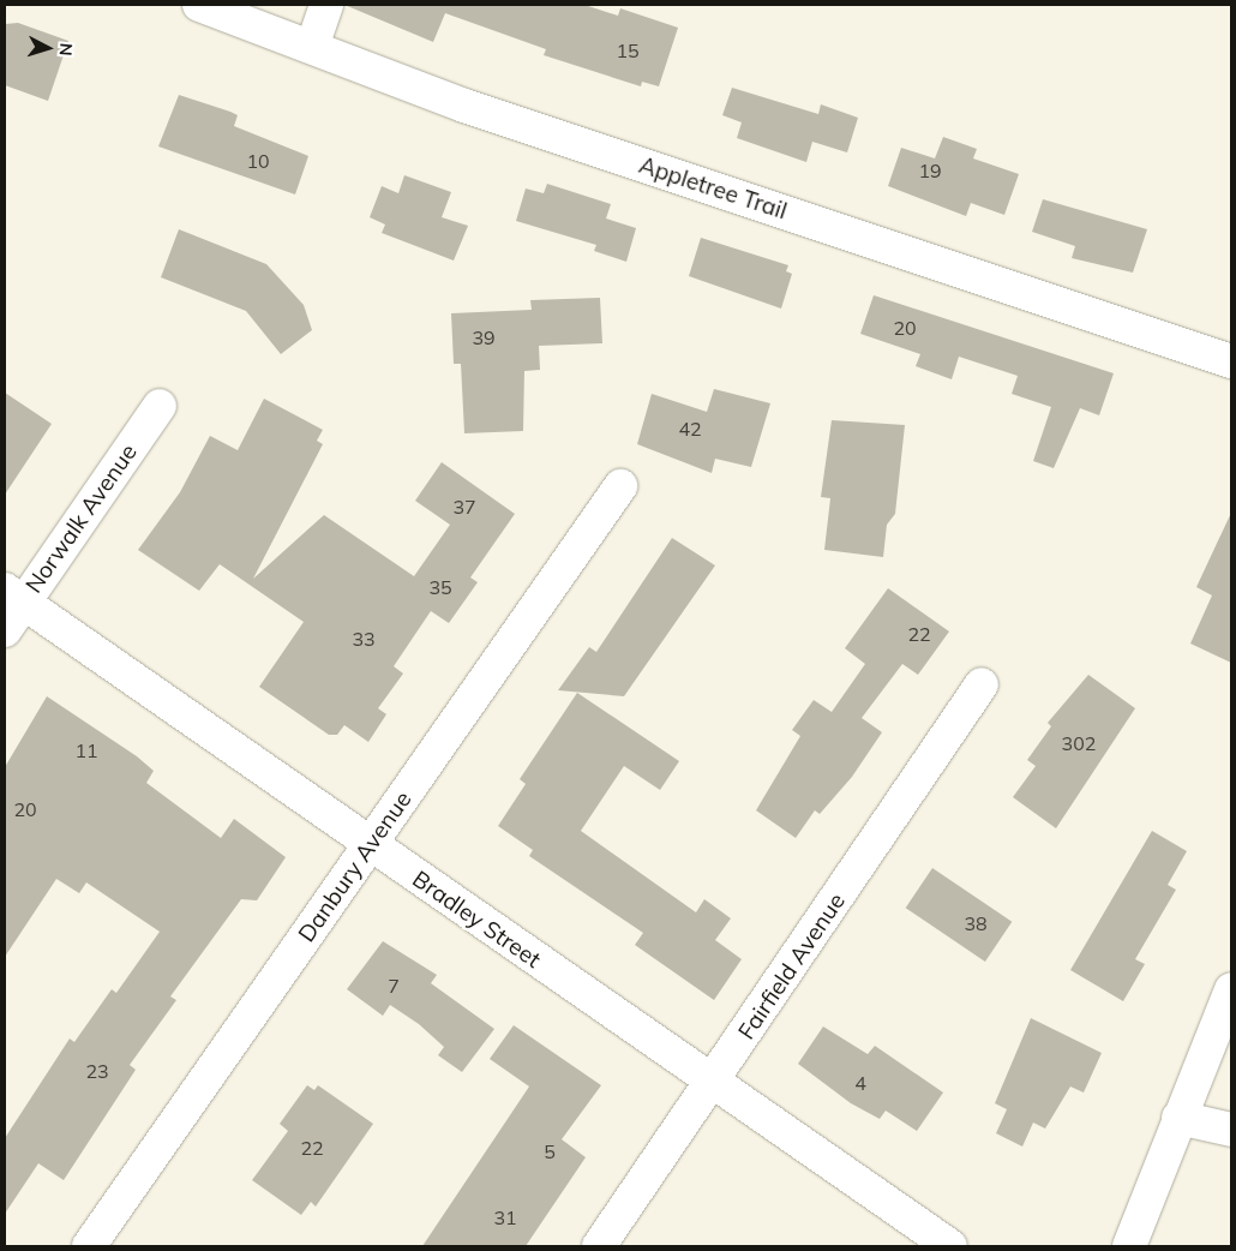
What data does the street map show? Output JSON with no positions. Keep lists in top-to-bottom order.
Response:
{
  "streets": {
    "street": [
      "Appletree Trail",
      "Norwalk Avenue",
      "Danbury Avenue",
      "Bradley Street",
      "Fairfield Avenue"
    ]
  },
  "crossings": [
    ["Norwalk Avenue", "Bradley Street"],
    ["Danbury Avenue", "Bradley Street"],
    ["Bradley Street", "Fairfield Avenue"]
  ],
  "house_numbers": [
    "15",
    "10",
    "19",
    "20",
    "39",
    "42",
    "37",
    "35",
    "22",
    "33",
    "302",
    "11",
    "20",
    "38",
    "7",
    "23",
    "4",
    "22",
    "5",
    "31"
  ],
  "north": "right"
}
